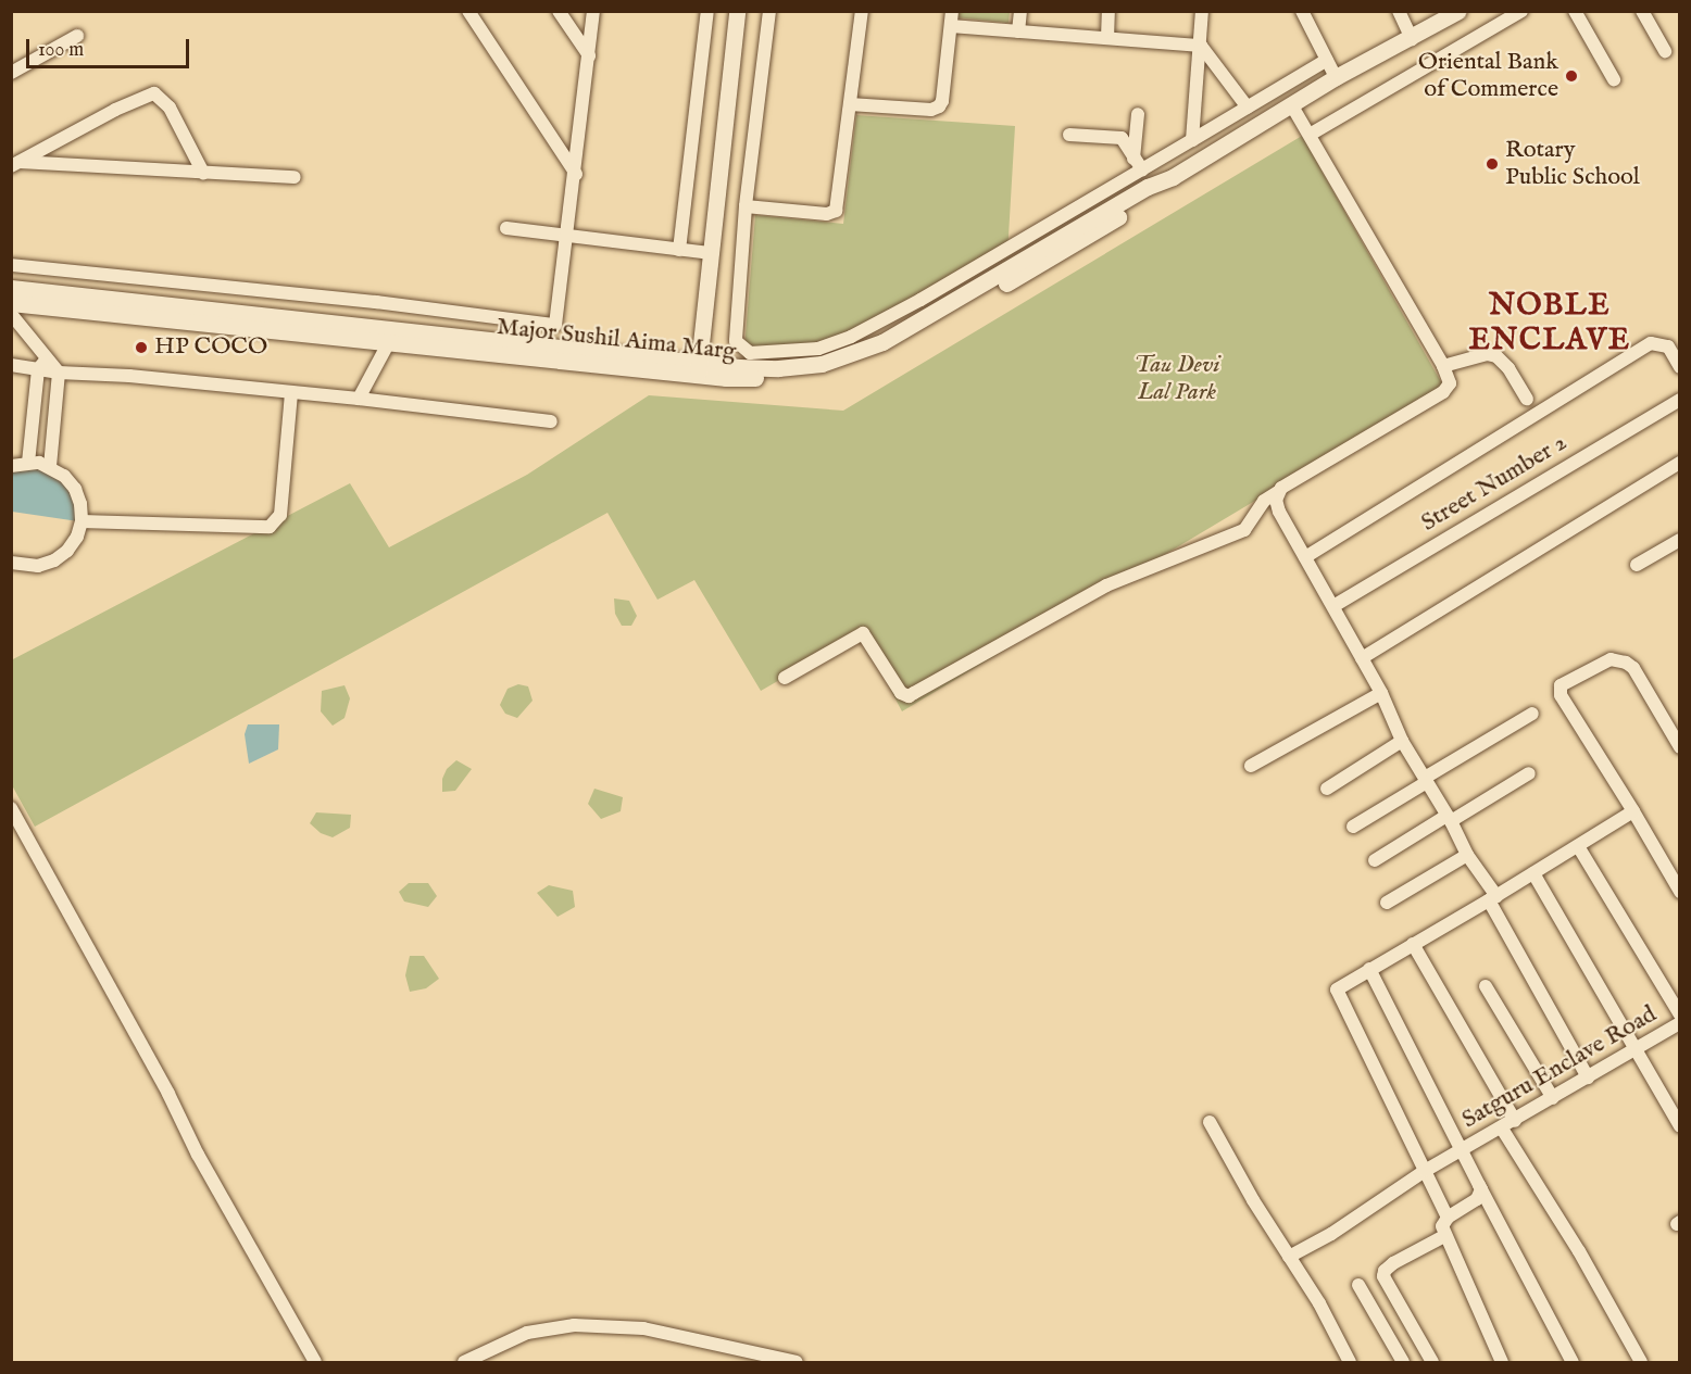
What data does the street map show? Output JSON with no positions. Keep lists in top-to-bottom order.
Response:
{
  "streets": {
    "street": ["Major Sushil Aima Marg", "Street Number 2", "Satguru Enclave Road"]
  },
  "districts": ["NOBLE ENCLAVE"],
  "parks": ["Tau Devi Lal Park"],
  "places": ["Oriental Bank of Commerce", "Rotary Public School", "HP COCO"],
  "scale_bar": "100 m"
}
